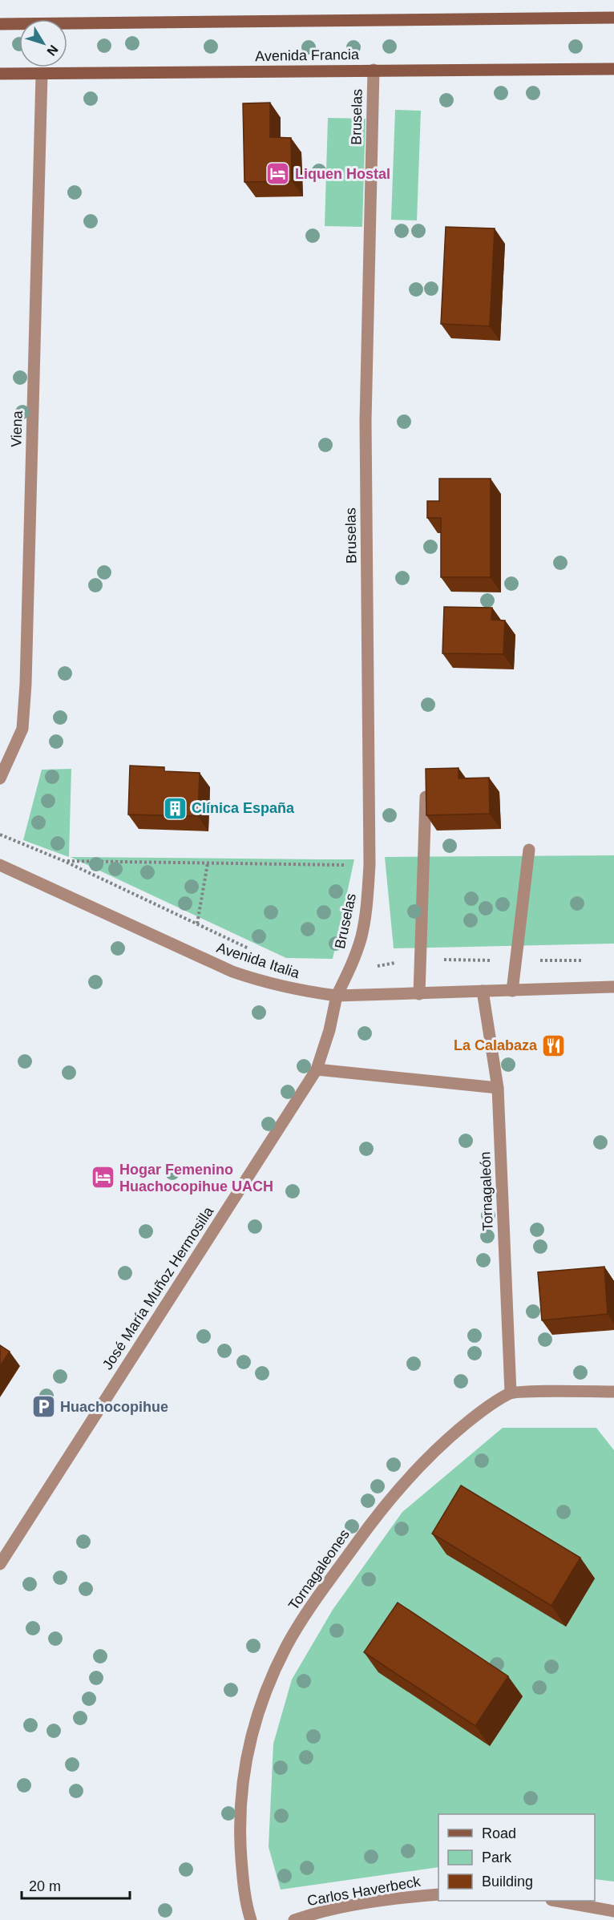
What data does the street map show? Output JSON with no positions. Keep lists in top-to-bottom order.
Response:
{
  "streets": {
    "main road": ["Avenida Francia"],
    "street": [
      "Bruselas",
      "Viena",
      "Avenida Italia",
      "Tornagaleón",
      "José María Muñoz Hermosilla",
      "Tornagaleones",
      "Carlos Haverbeck"
    ]
  },
  "crossings": [
    ["Avenida Francia", "Bruselas"],
    ["Avenida Francia", "Viena"],
    ["Bruselas", "Avenida Italia"],
    ["Bruselas", "José María Muñoz Hermosilla"],
    ["Avenida Italia", "Tornagaleón"],
    ["Avenida Italia", "José María Muñoz Hermosilla"],
    ["Tornagaleón", "Tornagaleones"]
  ],
  "places": {
    "hotel": ["Liquen Hostal", "Hogar Femenino Huachocopihue UACH"],
    "building": ["Clínica España"],
    "restaurant": ["La Calabaza"],
    "parking": ["Huachocopihue"]
  },
  "legend": ["Road", "Park", "Building"],
  "scale_bar": "20 m",
  "north": "bottom right"
}
